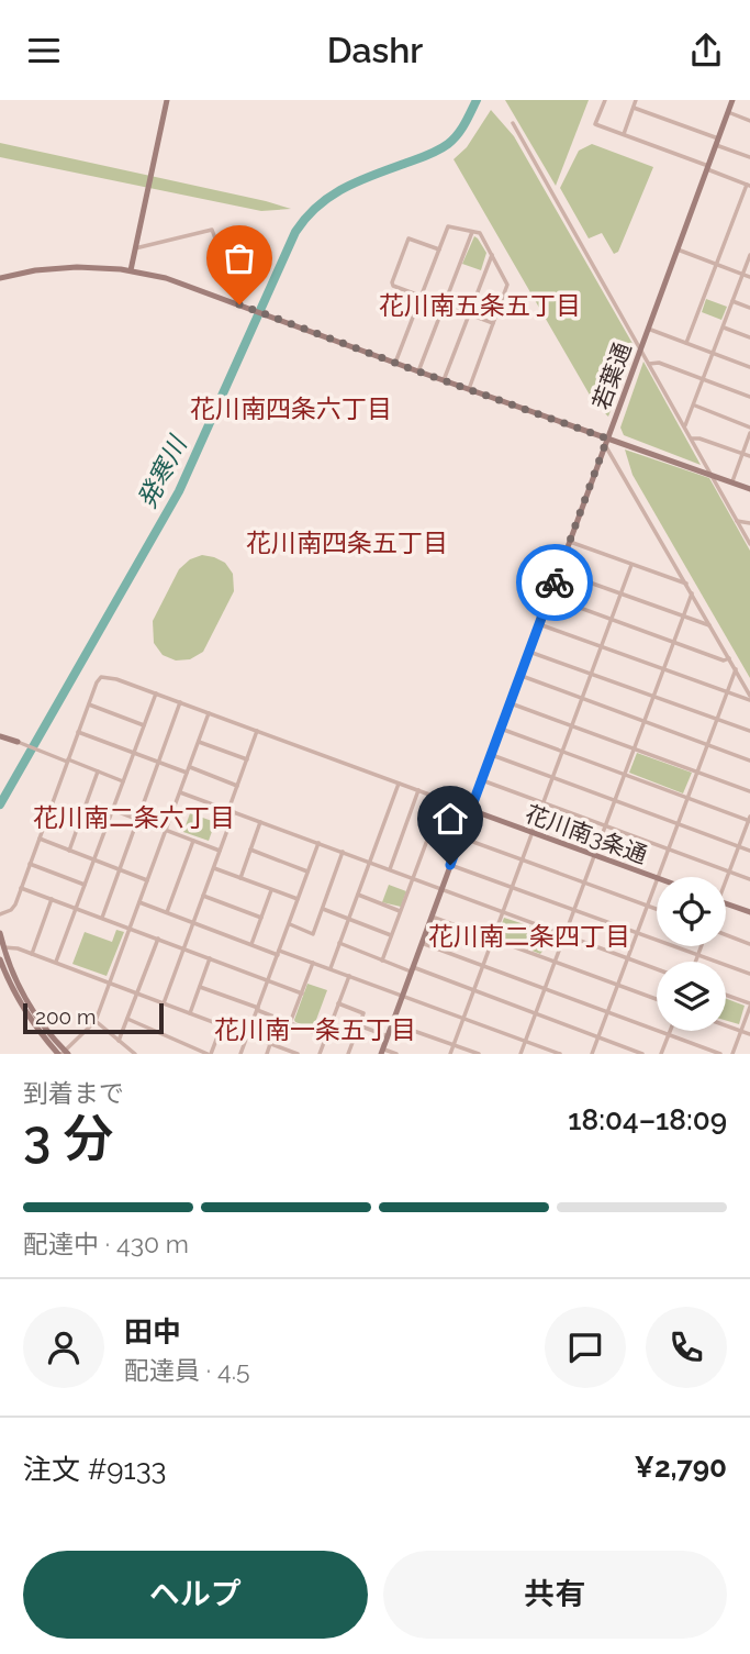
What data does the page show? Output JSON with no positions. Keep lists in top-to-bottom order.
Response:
{
  "streets": {
    "street": ["若葉通", "花川南3条通"]
  },
  "crossings": [
    ["若葉通", "花川南3条通"]
  ],
  "districts": [
    "花川南五条五丁目",
    "花川南四条六丁目",
    "花川南四条五丁目",
    "花川南二条六丁目",
    "花川南二条四丁目",
    "花川南一条五丁目"
  ],
  "water": ["発寒川"],
  "scale_bar": "200 m",
  "page": {
    "header": "Dashr",
    "scale": "200 m",
    "heading": ["3 分", "到着まで", "18:04–18:09"],
    "panel": [
      "田中",
      "配達員 · 4.5",
      "注文 #9133",
      "¥2,790"
    ],
    "bar": "配達中 · 430 m",
    "buttons": ["ヘルプ", "共有"]
  }
}
